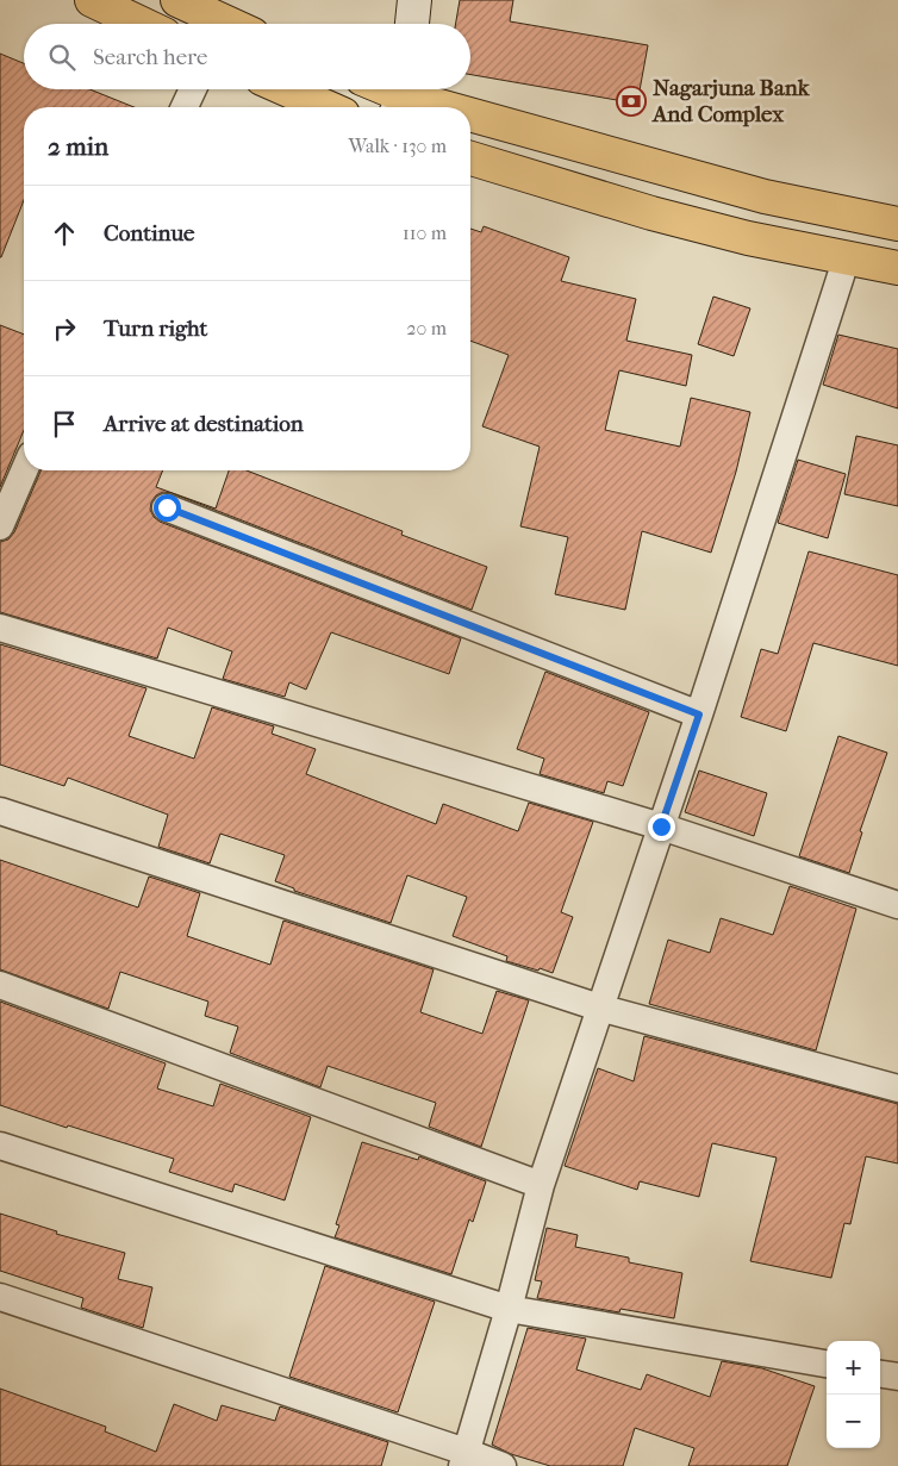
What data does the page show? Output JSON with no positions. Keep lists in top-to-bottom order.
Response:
{
  "places": {
    "bank": ["Nagarjuna Bank And Complex"]
  },
  "page": {
    "search": "Search here",
    "heading": ["2 min", "Walk · 130 m"],
    "list": [
      ["Continue", "110 m"],
      ["Turn right", "20 m"],
      "Arrive at destination"
    ],
    "map_buttons": ["+", "−"]
  }
}
